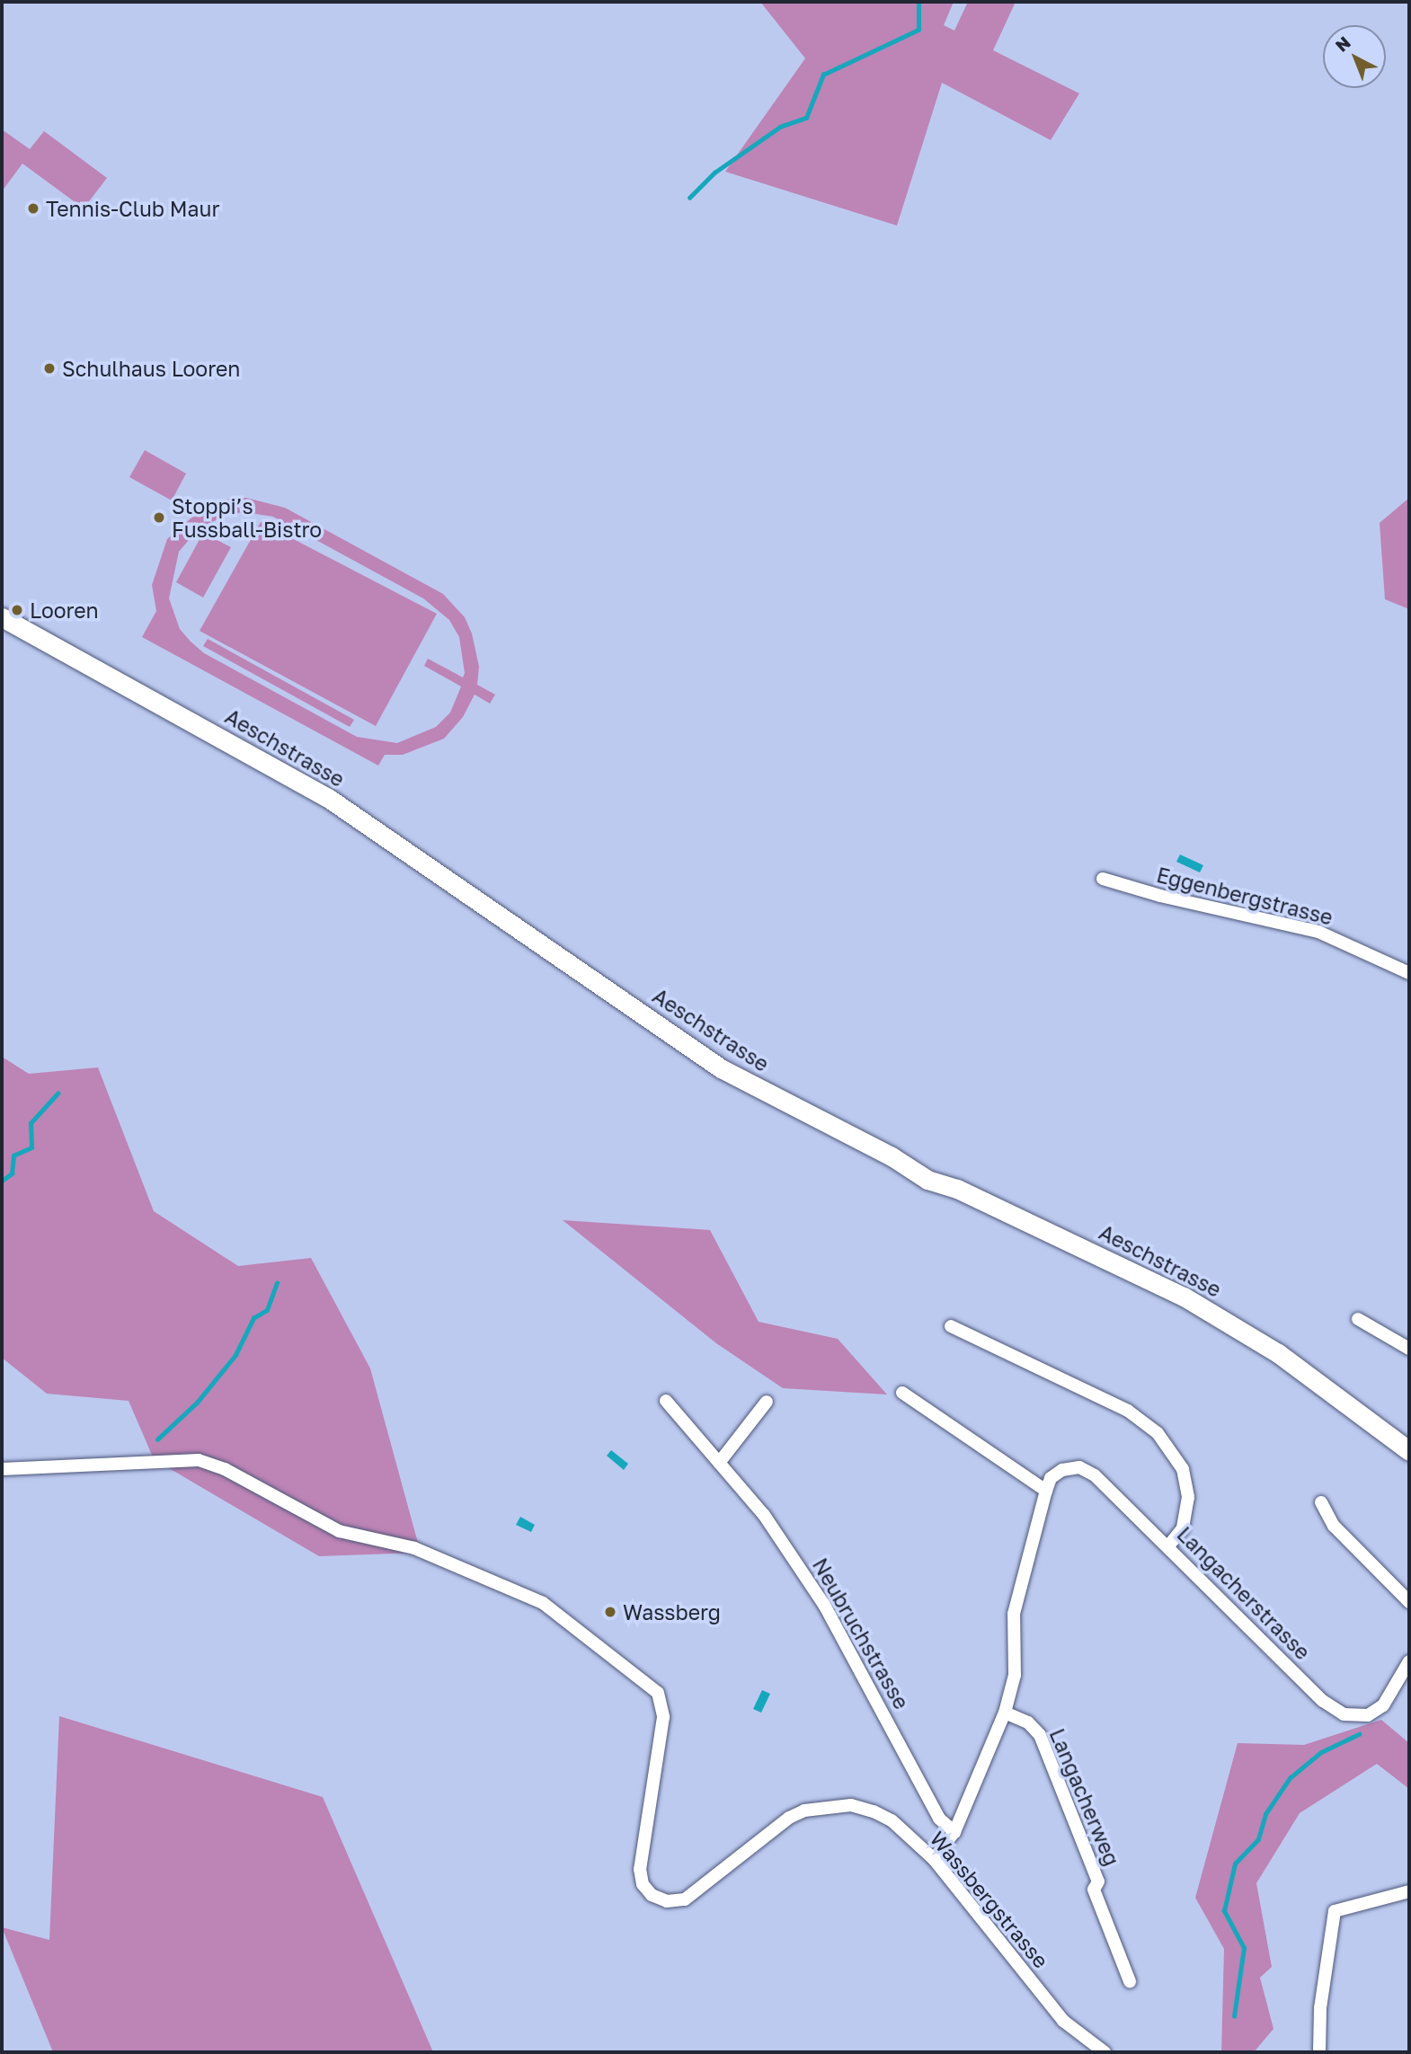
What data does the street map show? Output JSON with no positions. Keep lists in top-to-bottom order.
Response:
{
  "streets": {
    "main road": ["Aeschstrasse"],
    "street": [
      "Eggenbergstrasse",
      "Langacherstrasse",
      "Neubruchstrasse",
      "Langacherweg",
      "Wassbergstrasse"
    ]
  },
  "crossings": [
    ["Langacherstrasse", "Neubruchstrasse"],
    ["Langacherstrasse", "Langacherweg"],
    ["Langacherstrasse", "Wassbergstrasse"]
  ],
  "places": [
    "Tennis-Club Maur",
    "Schulhaus Looren",
    "Stoppi’s Fussball-Bistro",
    "Looren",
    "Wassberg"
  ],
  "north": "top left"
}
